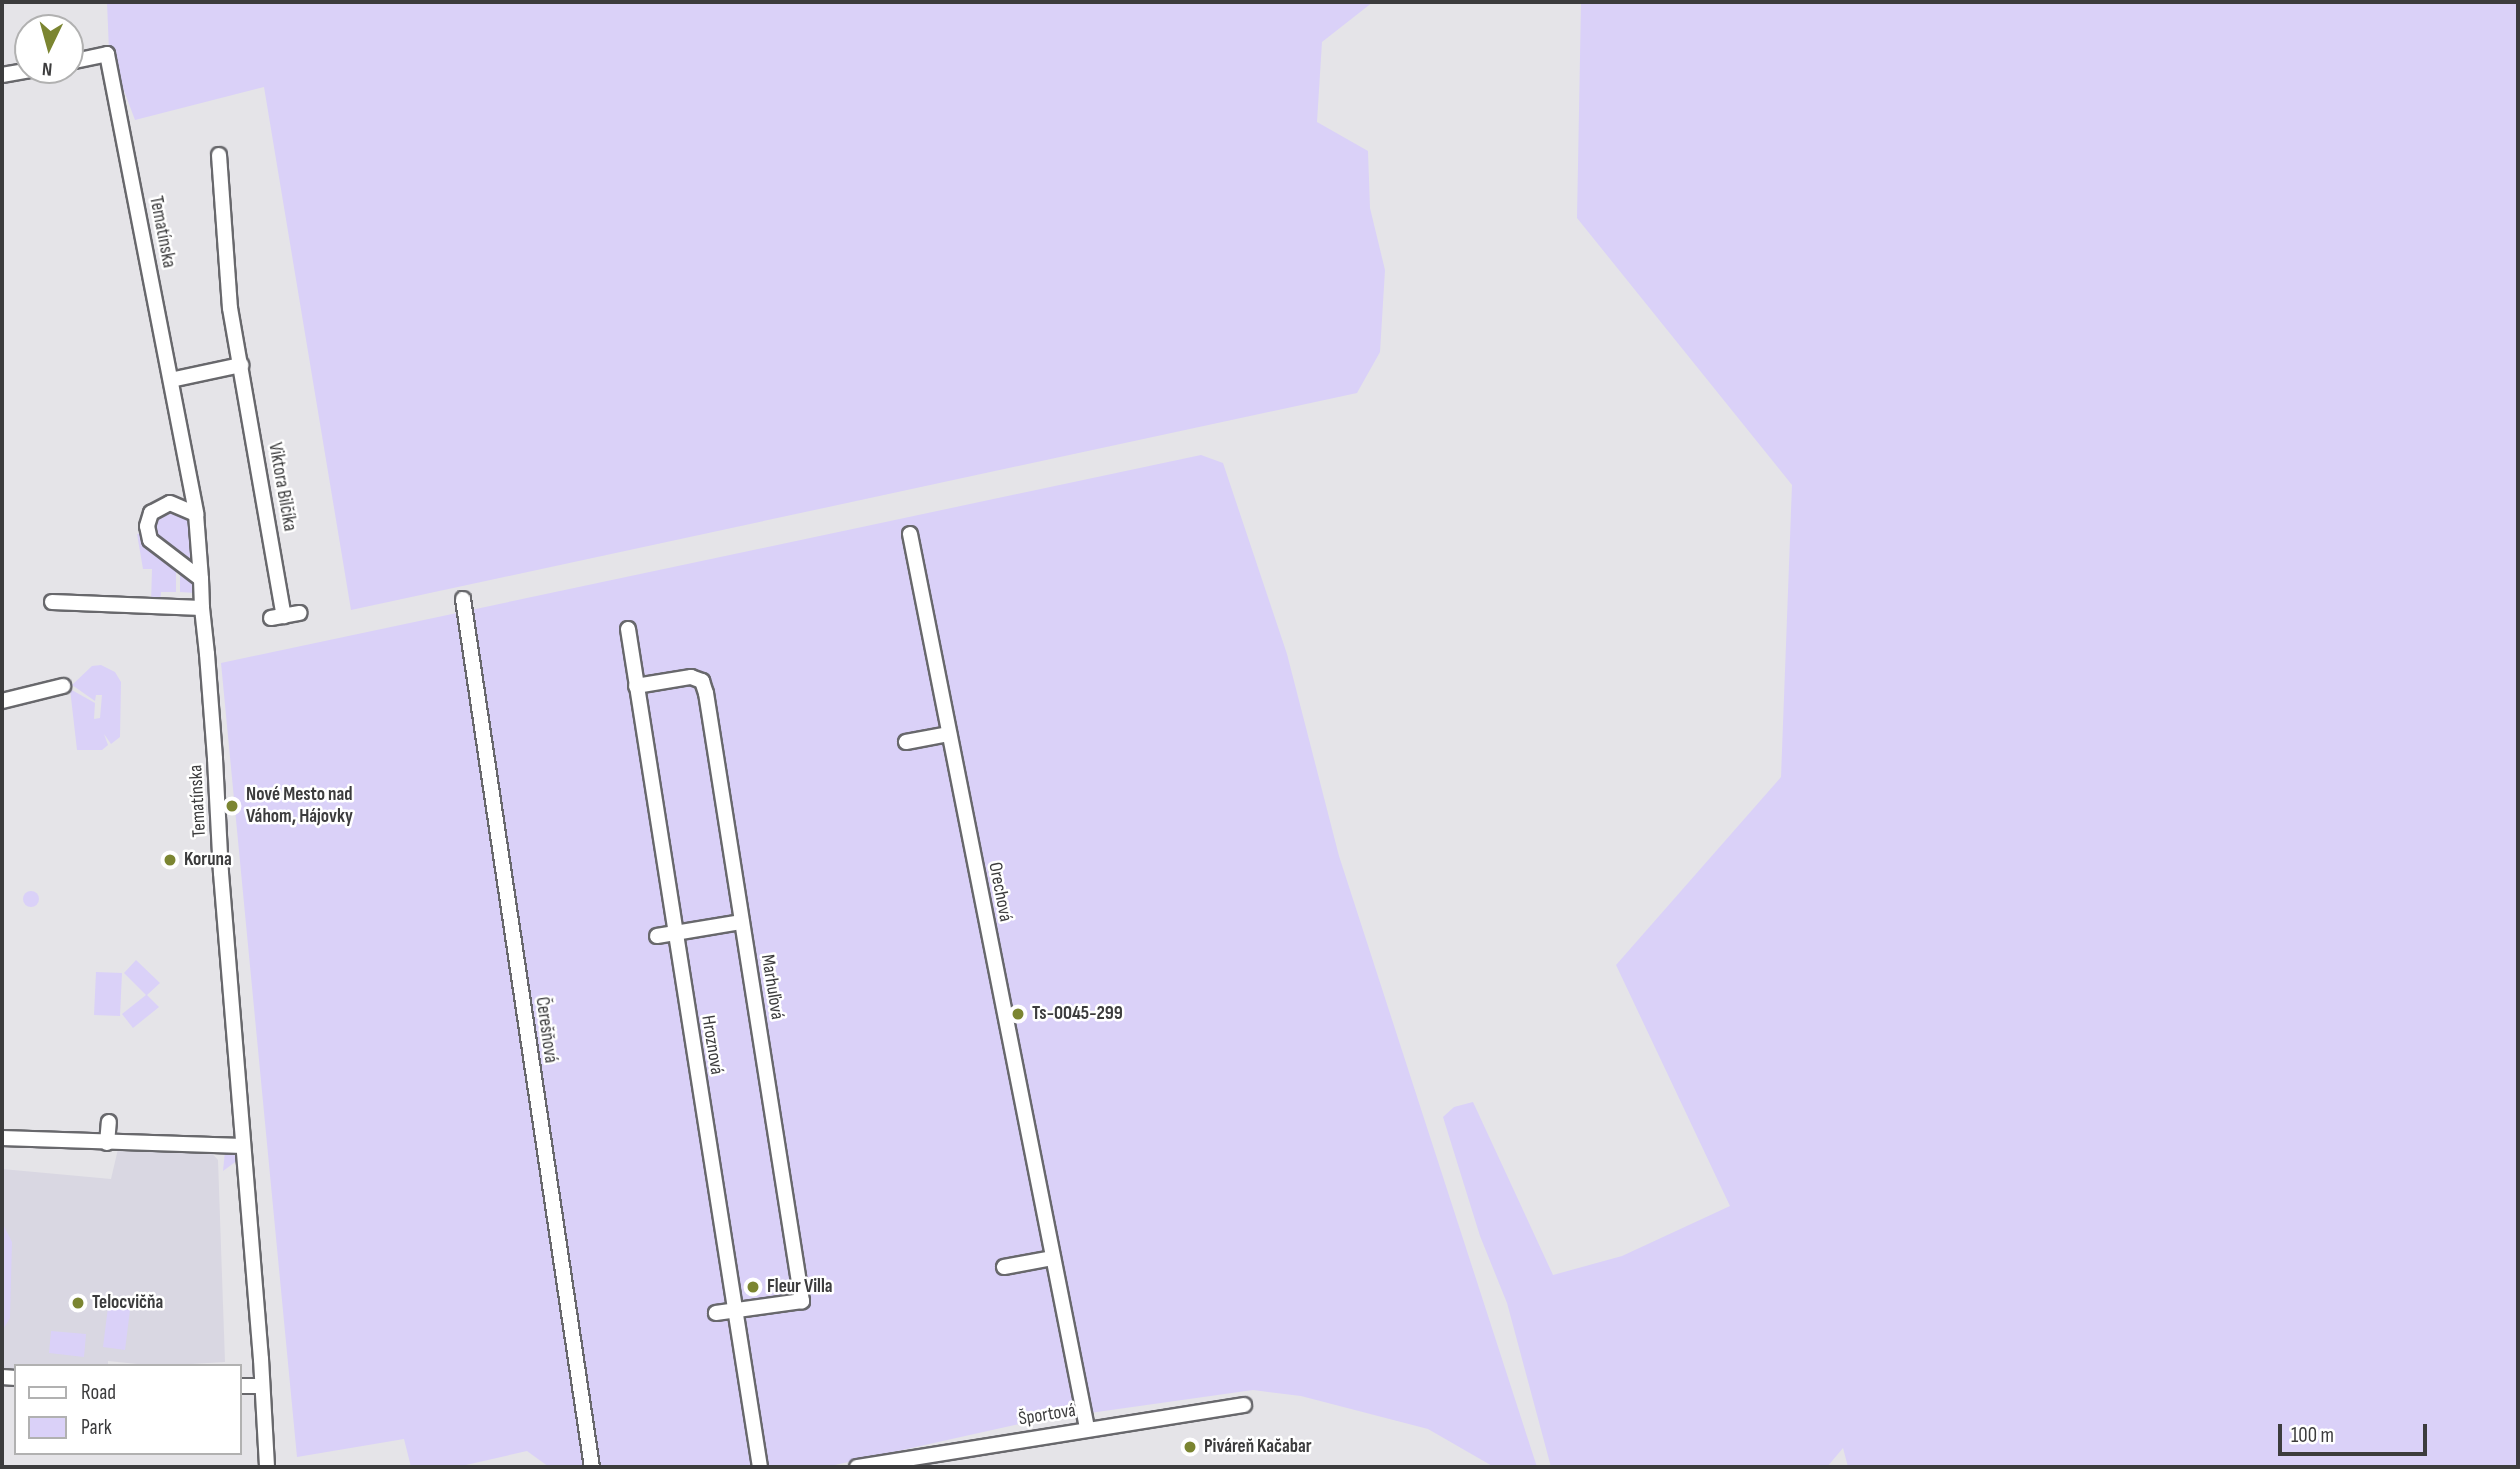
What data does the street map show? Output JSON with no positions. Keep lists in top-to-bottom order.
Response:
{
  "streets": {
    "street": [
      "Tematínska",
      "Viktora Bilčíka",
      "Orechová",
      "Marhuľová",
      "Čerešňová",
      "Hroznová",
      "Športová"
    ]
  },
  "crossings": [
    ["Orechová", "Športová"],
    ["Marhuľová", "Hroznová"]
  ],
  "places": [
    "Nové Mesto nad Váhom, Hájovky",
    "Koruna",
    "Ts-0045-299",
    "Fleur Villa",
    "Telocvičňa",
    "Piváreň Kačabar"
  ],
  "legend": ["Road", "Park"],
  "scale_bar": "100 m",
  "north": "bottom"
}
